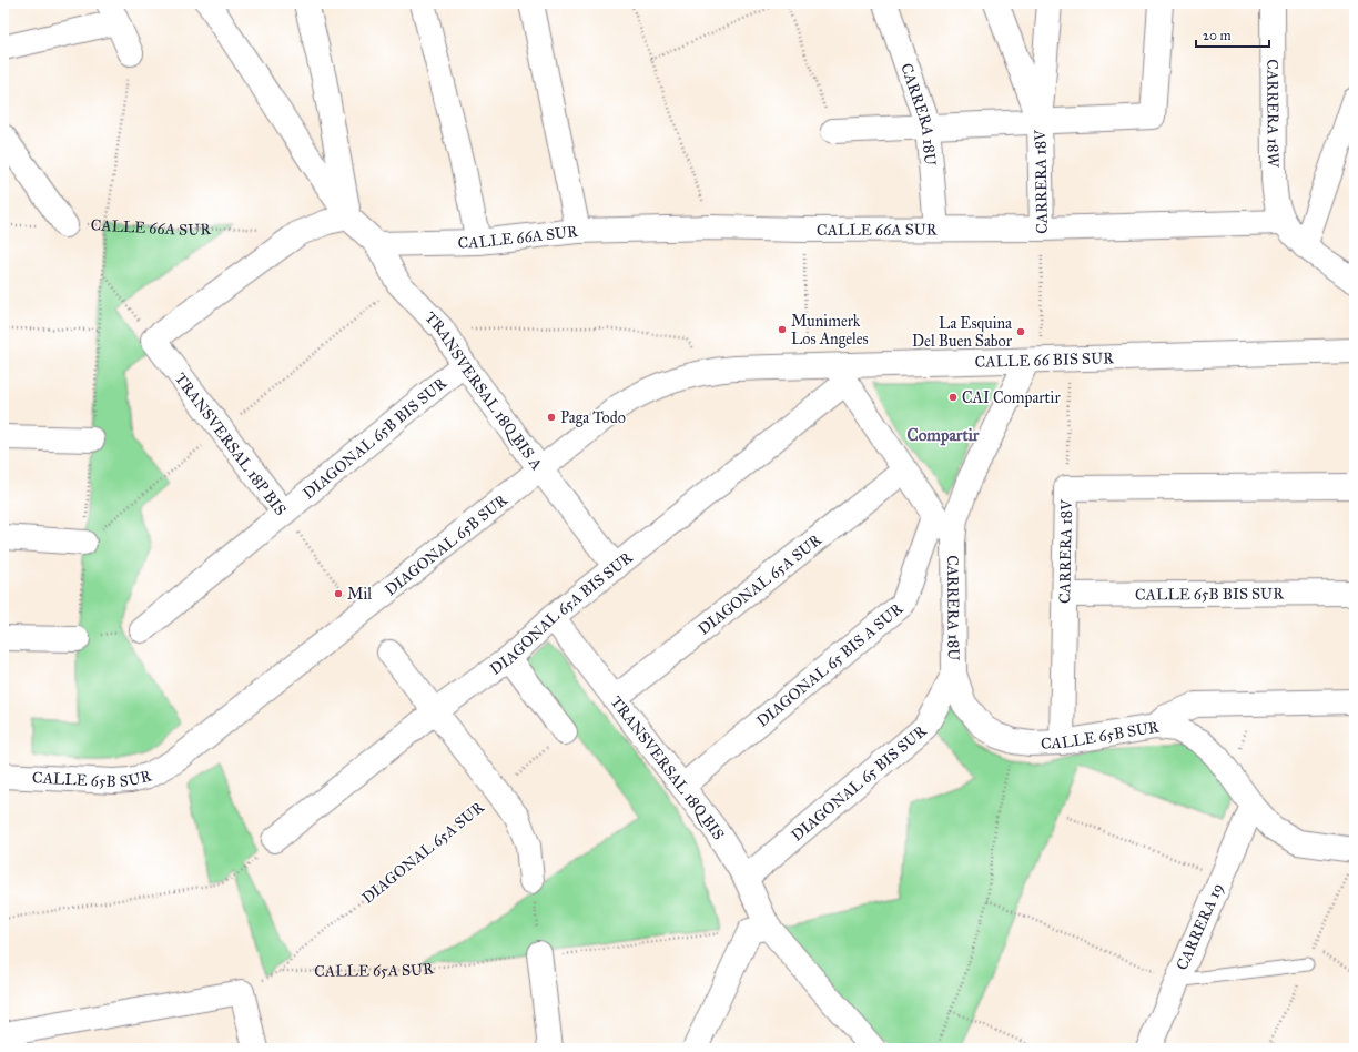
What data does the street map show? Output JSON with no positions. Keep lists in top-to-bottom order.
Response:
{
  "streets": {
    "street": [
      "CARRERA 18W",
      "CARRERA 18U",
      "CARRERA 18V",
      "CALLE 66A SUR",
      "CALLE 66 BIS SUR",
      "TRANSVERSAL 18Q BIS A",
      "DIAGONAL 65B BIS SUR",
      "TRANSVERSAL 18P BIS",
      "DIAGONAL 65B SUR",
      "DIAGONAL 65A SUR",
      "CALLE 65B BIS SUR",
      "DIAGONAL 65A BIS SUR",
      "DIAGONAL 65 BIS A SUR",
      "CALLE 65B SUR",
      "TRANSVERSAL 18Q BIS",
      "DIAGONAL 65 BIS SUR",
      "CARRERA 19"
    ],
    "path": ["CALLE 65A SUR"]
  },
  "crossings": [
    ["CARRERA 18W", "CALLE 66A SUR"],
    ["CARRERA 18U", "CALLE 66A SUR"],
    ["CARRERA 18U", "CALLE 65B SUR"],
    ["CARRERA 18U", "DIAGONAL 65 BIS SUR"],
    ["CARRERA 18V", "CALLE 66A SUR"],
    ["CARRERA 18V", "CALLE 66 BIS SUR"],
    ["CARRERA 18V", "CALLE 65B BIS SUR"],
    ["CARRERA 18V", "CALLE 65B SUR"],
    ["CALLE 66A SUR", "TRANSVERSAL 18Q BIS A"],
    ["CALLE 66 BIS SUR", "DIAGONAL 65B SUR"],
    ["CALLE 66 BIS SUR", "DIAGONAL 65A BIS SUR"],
    ["TRANSVERSAL 18Q BIS A", "DIAGONAL 65B BIS SUR"],
    ["TRANSVERSAL 18Q BIS A", "DIAGONAL 65B SUR"],
    ["TRANSVERSAL 18Q BIS A", "DIAGONAL 65A BIS SUR"],
    ["DIAGONAL 65B BIS SUR", "TRANSVERSAL 18P BIS"],
    ["TRANSVERSAL 18P BIS", "DIAGONAL 65B SUR"],
    ["DIAGONAL 65B SUR", "CALLE 65B SUR"],
    ["DIAGONAL 65A SUR", "TRANSVERSAL 18Q BIS"],
    ["DIAGONAL 65A SUR", "CALLE 65A SUR"],
    ["DIAGONAL 65A BIS SUR", "TRANSVERSAL 18Q BIS"],
    ["DIAGONAL 65 BIS A SUR", "TRANSVERSAL 18Q BIS"],
    ["CALLE 65B SUR", "DIAGONAL 65 BIS SUR"],
    ["TRANSVERSAL 18Q BIS", "DIAGONAL 65 BIS SUR"],
    ["TRANSVERSAL 18Q BIS", "CALLE 65A SUR"]
  ],
  "districts": ["Compartir"],
  "places": [
    "Munimerk Los Angeles",
    "La Esquina Del Buen Sabor",
    "CAI Compartir",
    "Paga Todo",
    "Mil"
  ],
  "scale_bar": "20 m"
}
